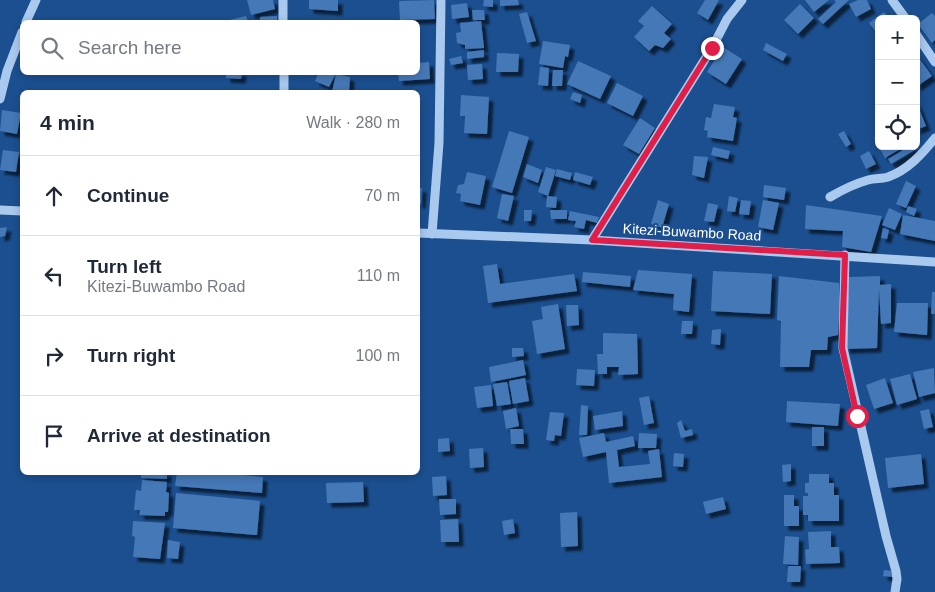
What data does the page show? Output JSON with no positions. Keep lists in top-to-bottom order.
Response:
{
  "streets": {
    "street": ["Kitezi-Buwambo Road"]
  },
  "page": {
    "map_buttons": ["+", "−"],
    "search": "Search here",
    "heading": ["4 min", "Walk · 280 m"],
    "list": [
      ["Continue", "70 m"],
      ["Turn left", "Kitezi-Buwambo Road", "110 m"],
      ["Turn right", "100 m"],
      "Arrive at destination"
    ]
  }
}
